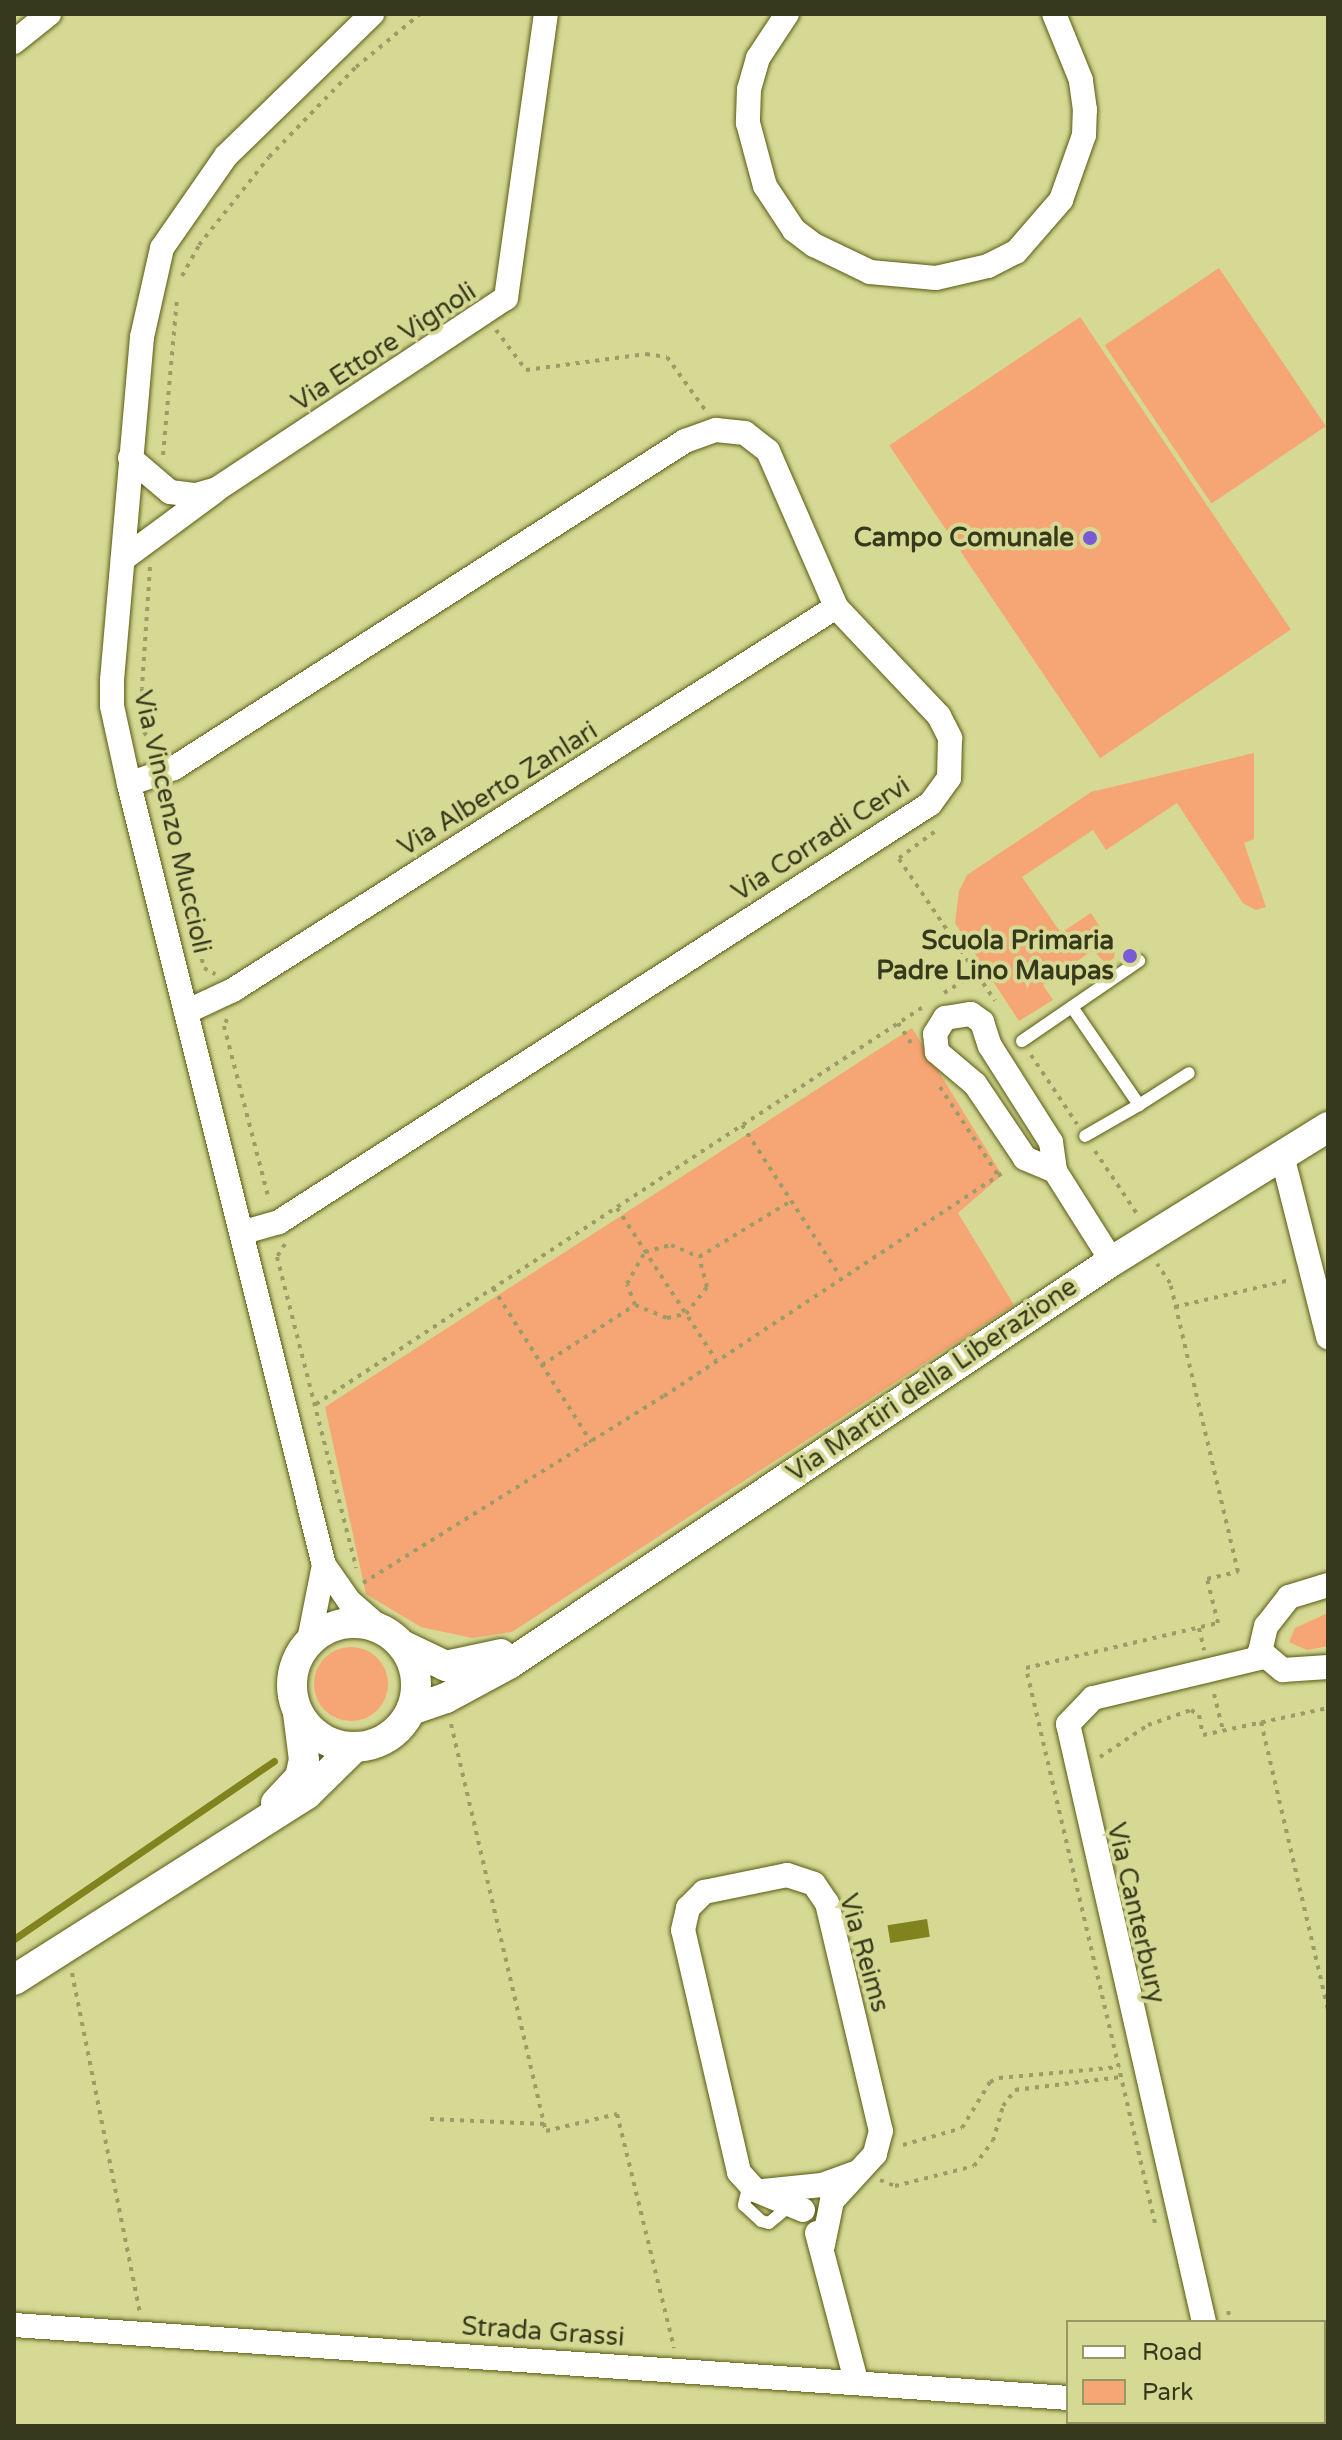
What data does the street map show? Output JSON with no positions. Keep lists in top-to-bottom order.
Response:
{
  "streets": {
    "street": [
      "Via Ettore Vignoli",
      "Via Alberto Zanlari",
      "Via Vincenzo Muccioli",
      "Via Corradi Cervi",
      "Via Martiri della Liberazione",
      "Via Canterbury",
      "Via Reims",
      "Strada Grassi"
    ]
  },
  "crossings": [
    ["Via Alberto Zanlari", "Via Vincenzo Muccioli"],
    ["Via Alberto Zanlari", "Via Corradi Cervi"],
    ["Via Vincenzo Muccioli", "Via Corradi Cervi"]
  ],
  "places": ["Campo Comunale", "Scuola Primaria Padre Lino Maupas"],
  "legend": ["Road", "Park"]
}
